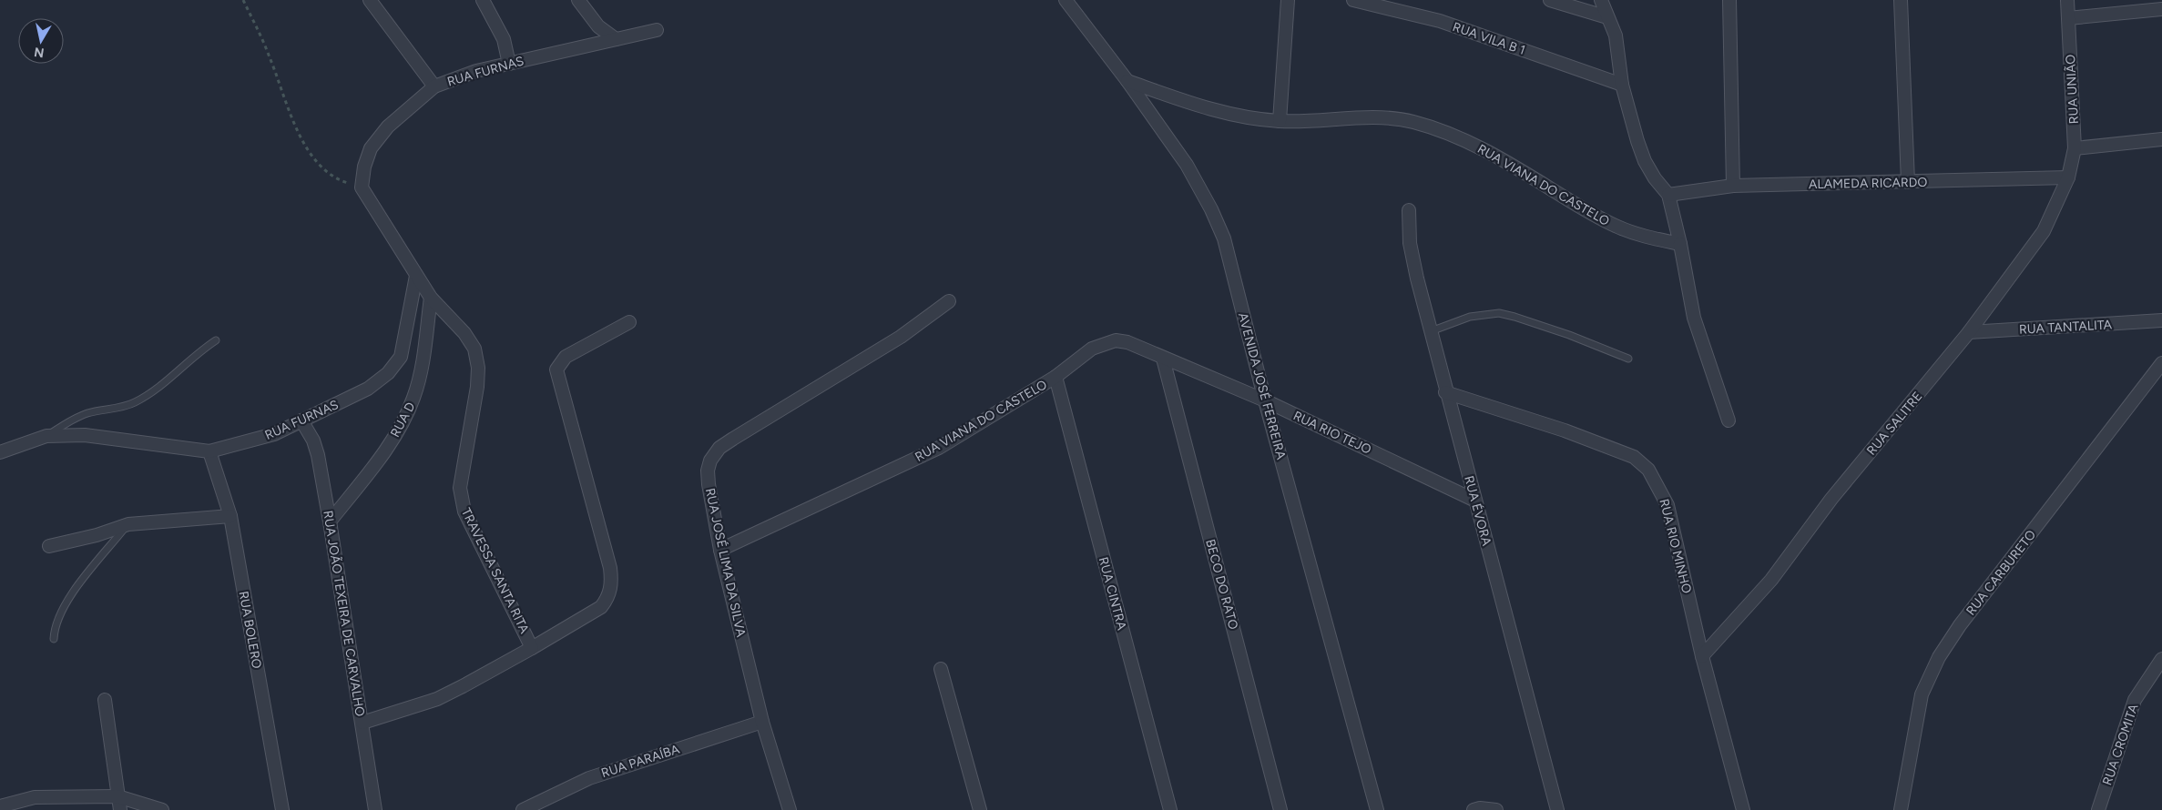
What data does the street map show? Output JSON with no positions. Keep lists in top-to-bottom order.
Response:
{
  "streets": {
    "street": [
      "RUA VILA B 1",
      "RUA FURNAS",
      "RUA UNIÃO",
      "ALAMEDA RICARDO",
      "RUA VIANA DO CASTELO",
      "RUA TANTALITA",
      "AVENIDA JOSÉ FERREIRA",
      "RUA D",
      "RUA SALITRE",
      "RUA RIO TEJO",
      "RUA ÉVORA",
      "RUA RIO MINHO",
      "RUA JOSÉ LIMA DA SILVA",
      "TRAVESSA SANTA RITA",
      "RUA CARBURETO",
      "BECO DO RATO",
      "RUA CINTRA",
      "RUA JOÃO TEXEIRA DE CARVALHO",
      "RUA BOLERO",
      "RUA CROMITA",
      "RUA PARAÍBA"
    ]
  },
  "crossings": [
    ["RUA FURNAS", "RUA JOÃO TEXEIRA DE CARVALHO"],
    ["RUA FURNAS", "RUA BOLERO"],
    ["RUA UNIÃO", "ALAMEDA RICARDO"],
    ["RUA UNIÃO", "RUA SALITRE"],
    ["ALAMEDA RICARDO", "RUA SALITRE"],
    ["RUA VIANA DO CASTELO", "AVENIDA JOSÉ FERREIRA"],
    ["RUA VIANA DO CASTELO", "RUA RIO TEJO"],
    ["RUA VIANA DO CASTELO", "RUA JOSÉ LIMA DA SILVA"],
    ["RUA VIANA DO CASTELO", "BECO DO RATO"],
    ["RUA VIANA DO CASTELO", "RUA CINTRA"],
    ["RUA TANTALITA", "RUA SALITRE"],
    ["AVENIDA JOSÉ FERREIRA", "RUA RIO TEJO"],
    ["RUA D", "TRAVESSA SANTA RITA"],
    ["RUA D", "RUA JOÃO TEXEIRA DE CARVALHO"],
    ["RUA SALITRE", "RUA RIO MINHO"],
    ["RUA RIO TEJO", "RUA ÉVORA"],
    ["RUA RIO TEJO", "BECO DO RATO"],
    ["RUA ÉVORA", "RUA RIO MINHO"],
    ["RUA JOSÉ LIMA DA SILVA", "RUA PARAÍBA"],
    ["TRAVESSA SANTA RITA", "RUA JOÃO TEXEIRA DE CARVALHO"]
  ],
  "north": "bottom"
}
